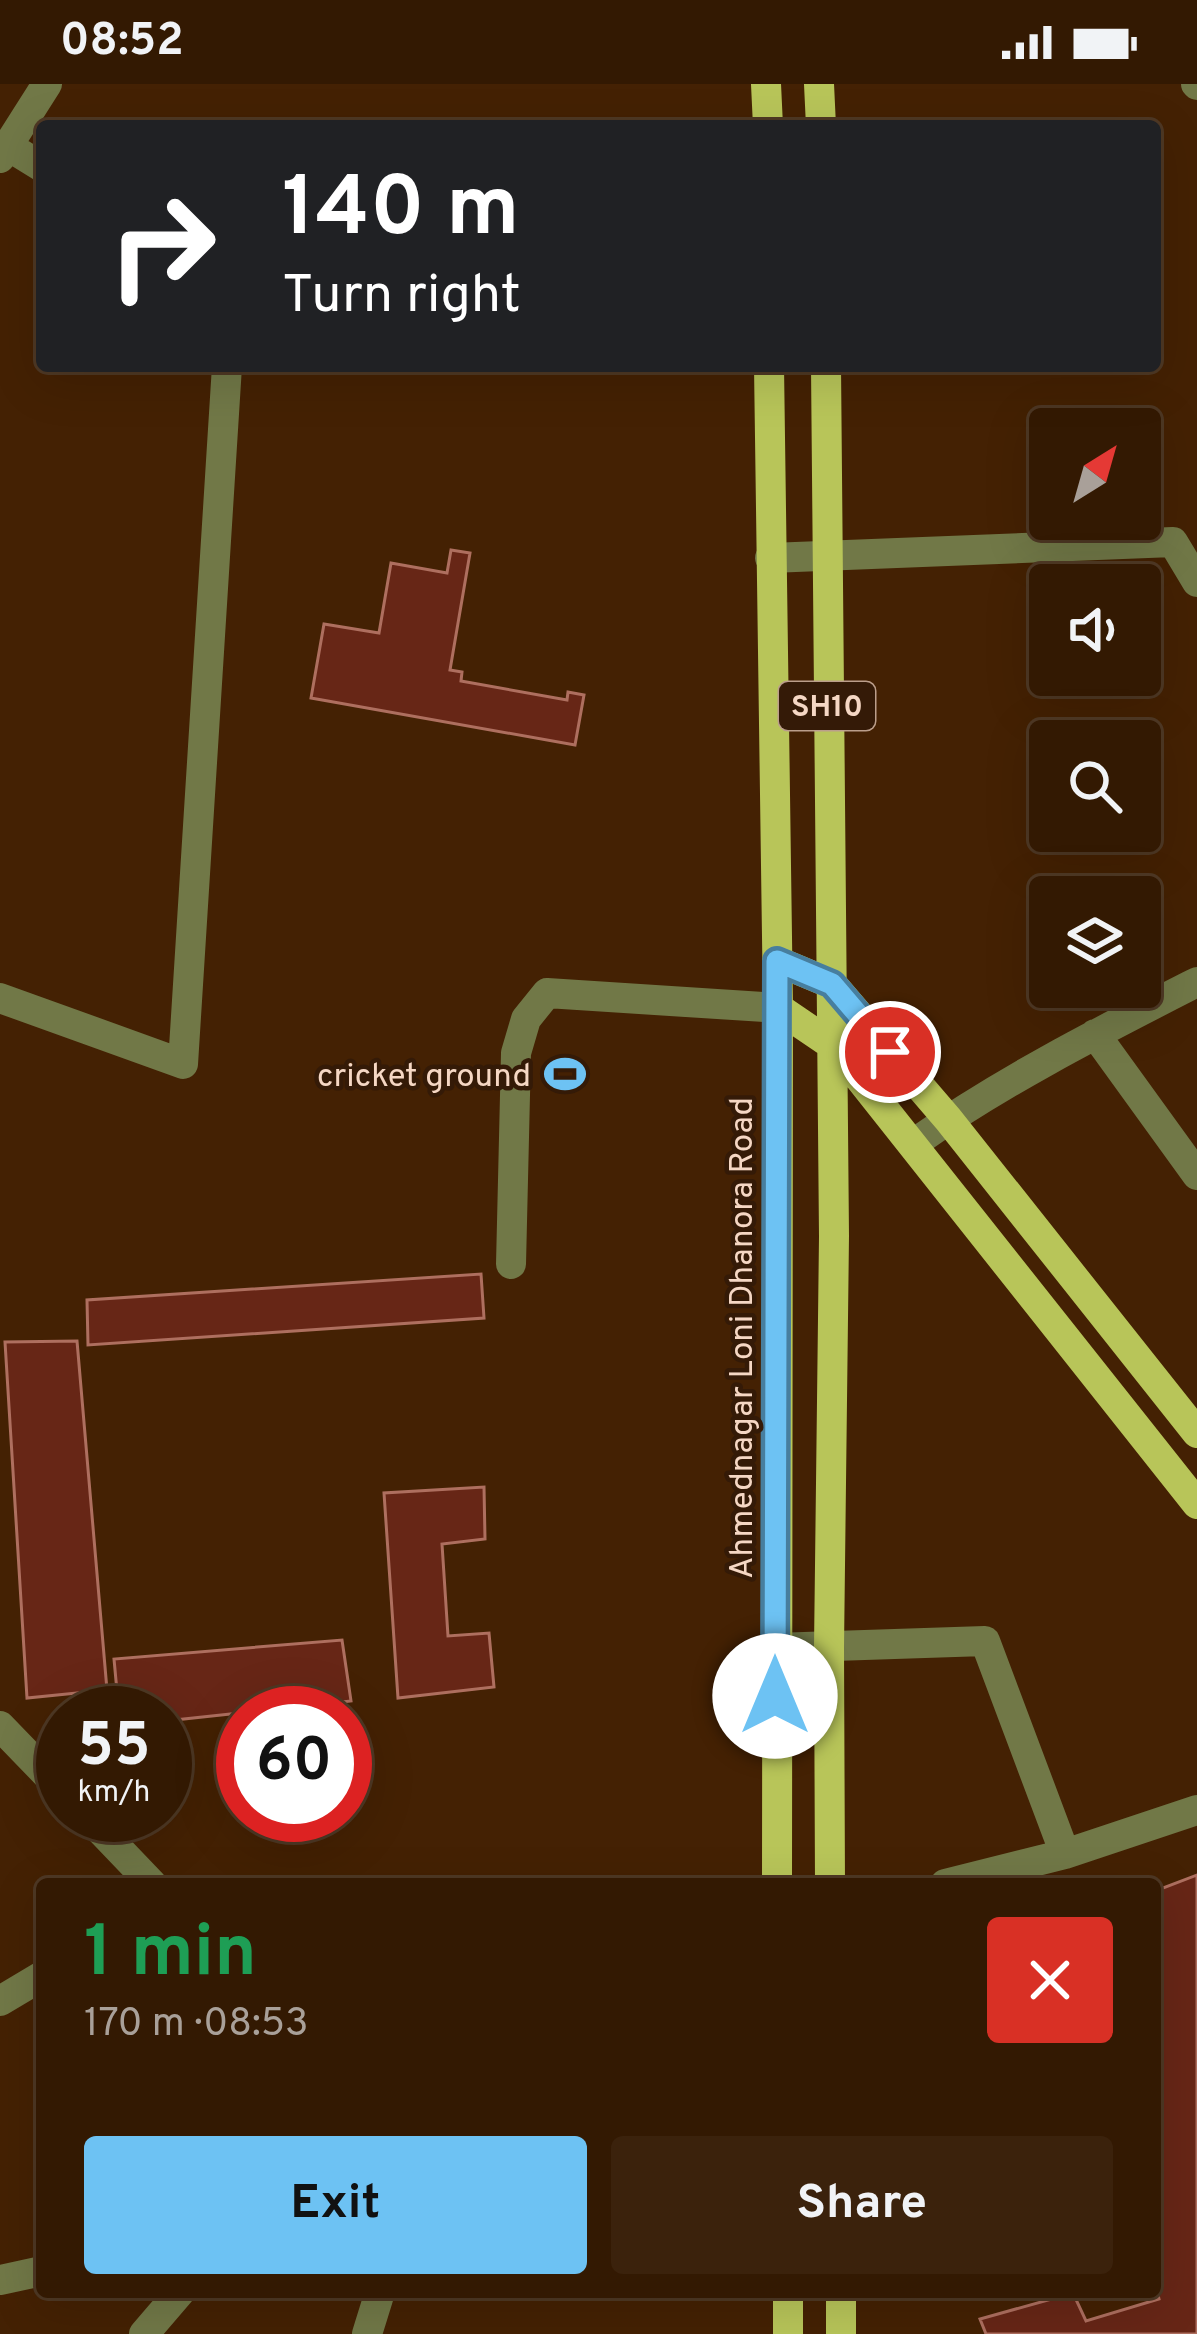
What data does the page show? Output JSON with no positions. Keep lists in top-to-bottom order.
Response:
{
  "streets": {
    "main road": ["SH10", "Ahmednagar Loni Dhanora Road"]
  },
  "places": {
    "sports": ["cricket ground"]
  },
  "north": "top right",
  "page": {
    "status": "08:52",
    "turn": ["140 m", "Turn right"],
    "speed": "55 km/h",
    "limit": "60",
    "heading": ["1 min", "170 m · 08:53"],
    "buttons": ["Exit", "Share"]
  }
}
